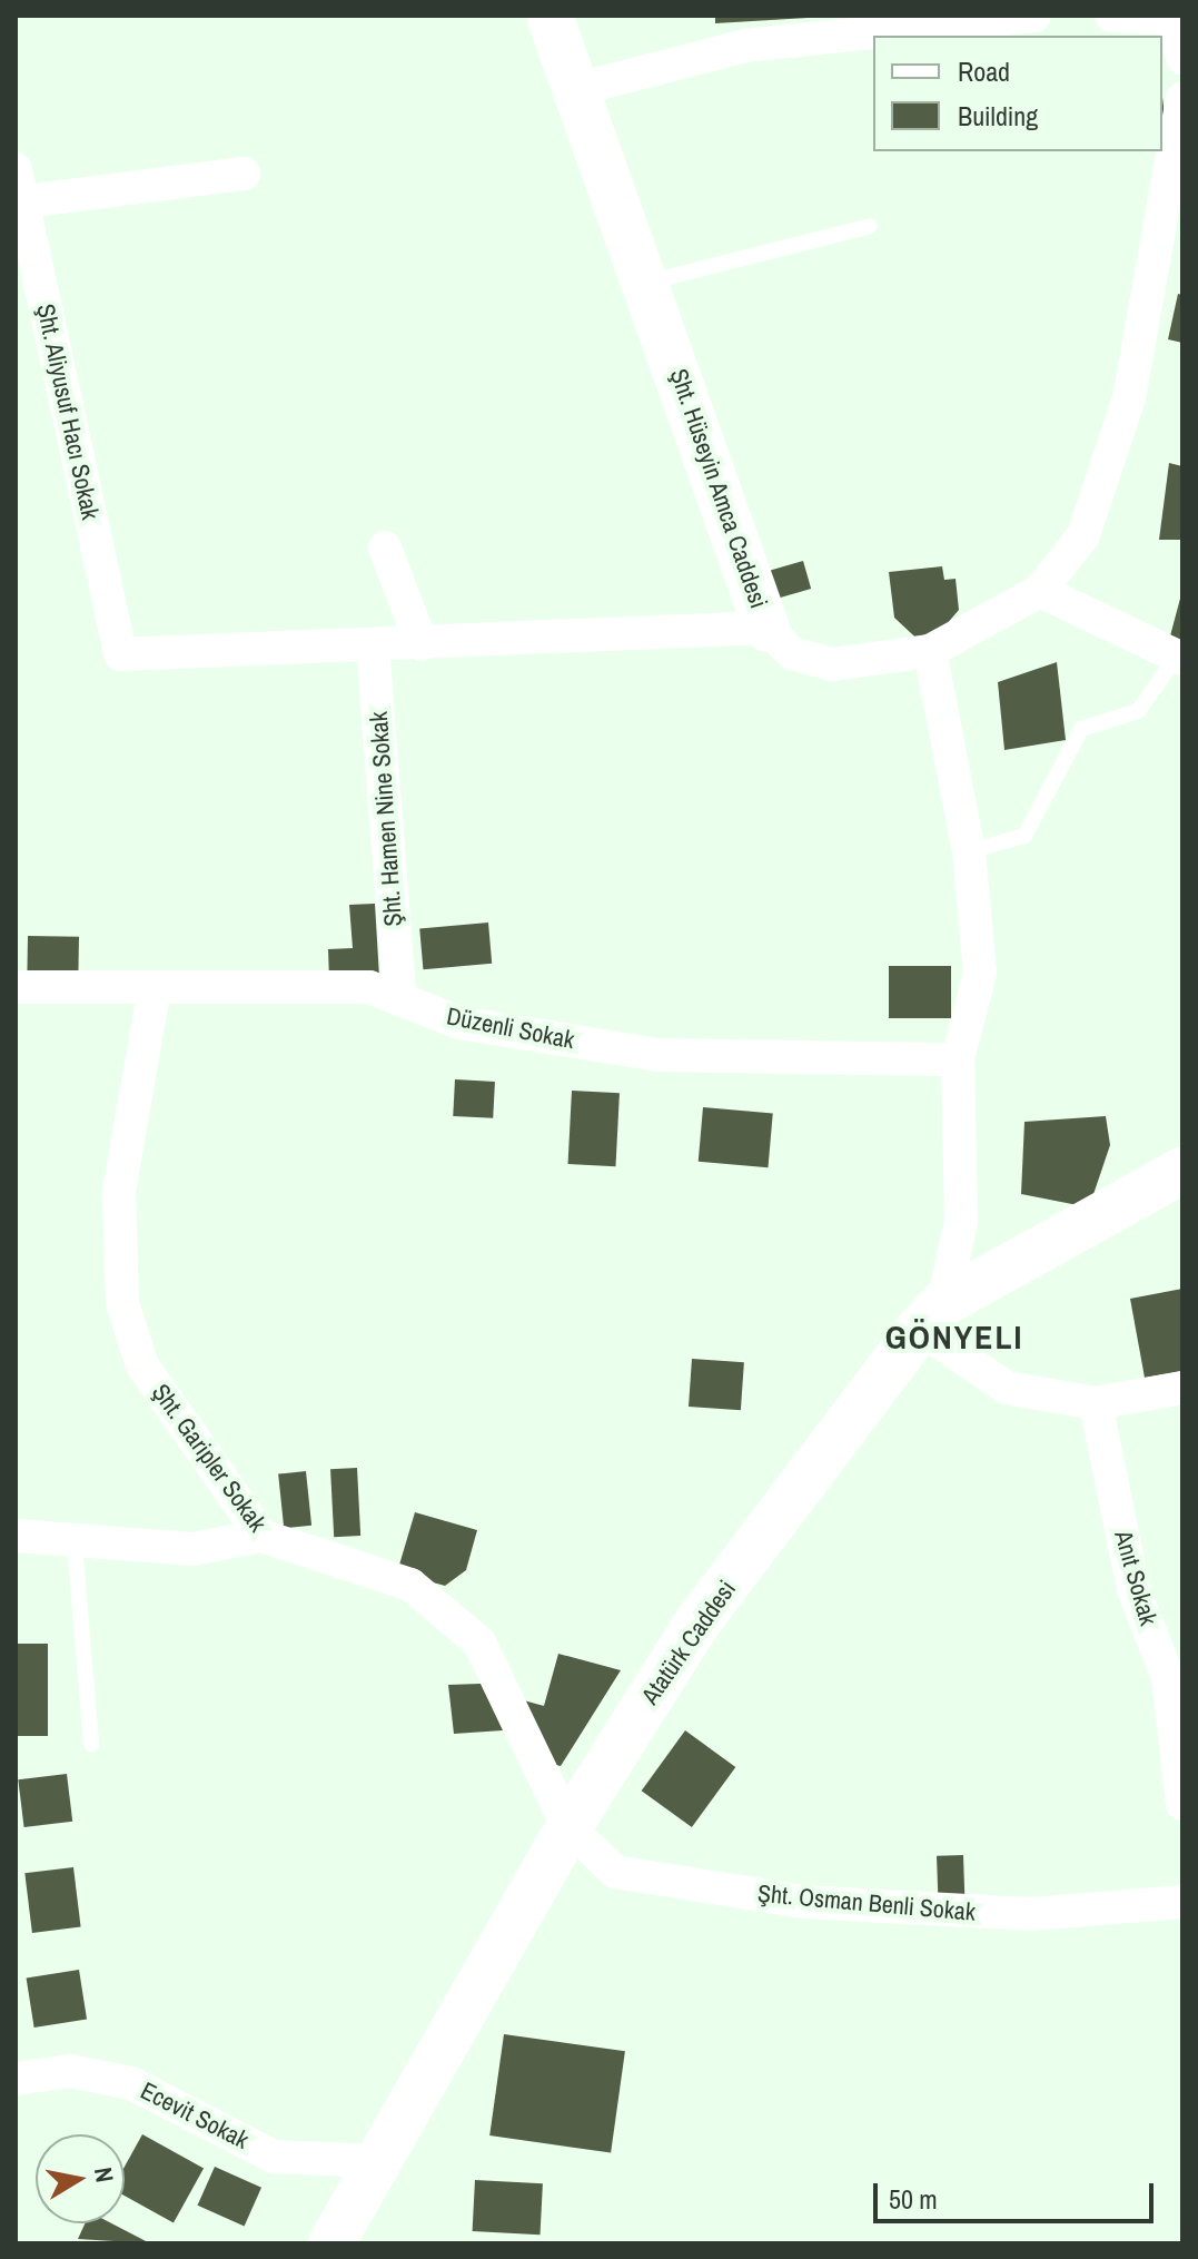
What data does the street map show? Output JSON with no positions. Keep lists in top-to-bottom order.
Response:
{
  "streets": {
    "main road": ["Şht. Hüseyin Amca Caddesi", "Atatürk Caddesi"],
    "street": [
      "Şht. Aliyusuf Hacı Sokak",
      "Şht. Hamen Nine Sokak",
      "Düzenli Sokak",
      "Şht. Garipler Sokak",
      "Anıt Sokak",
      "Şht. Osman Benli Sokak",
      "Ecevit Sokak"
    ]
  },
  "crossings": [
    ["Şht. Aliyusuf Hacı Sokak", "Şht. Hamen Nine Sokak"],
    ["Şht. Hamen Nine Sokak", "Düzenli Sokak"],
    ["Düzenli Sokak", "Şht. Garipler Sokak"],
    ["Şht. Garipler Sokak", "Atatürk Caddesi"],
    ["Şht. Garipler Sokak", "Şht. Osman Benli Sokak"],
    ["Atatürk Caddesi", "Şht. Osman Benli Sokak"],
    ["Atatürk Caddesi", "Ecevit Sokak"]
  ],
  "districts": ["GÖNYELI"],
  "legend": ["Road", "Building"],
  "scale_bar": "50 m",
  "north": "right"
}
